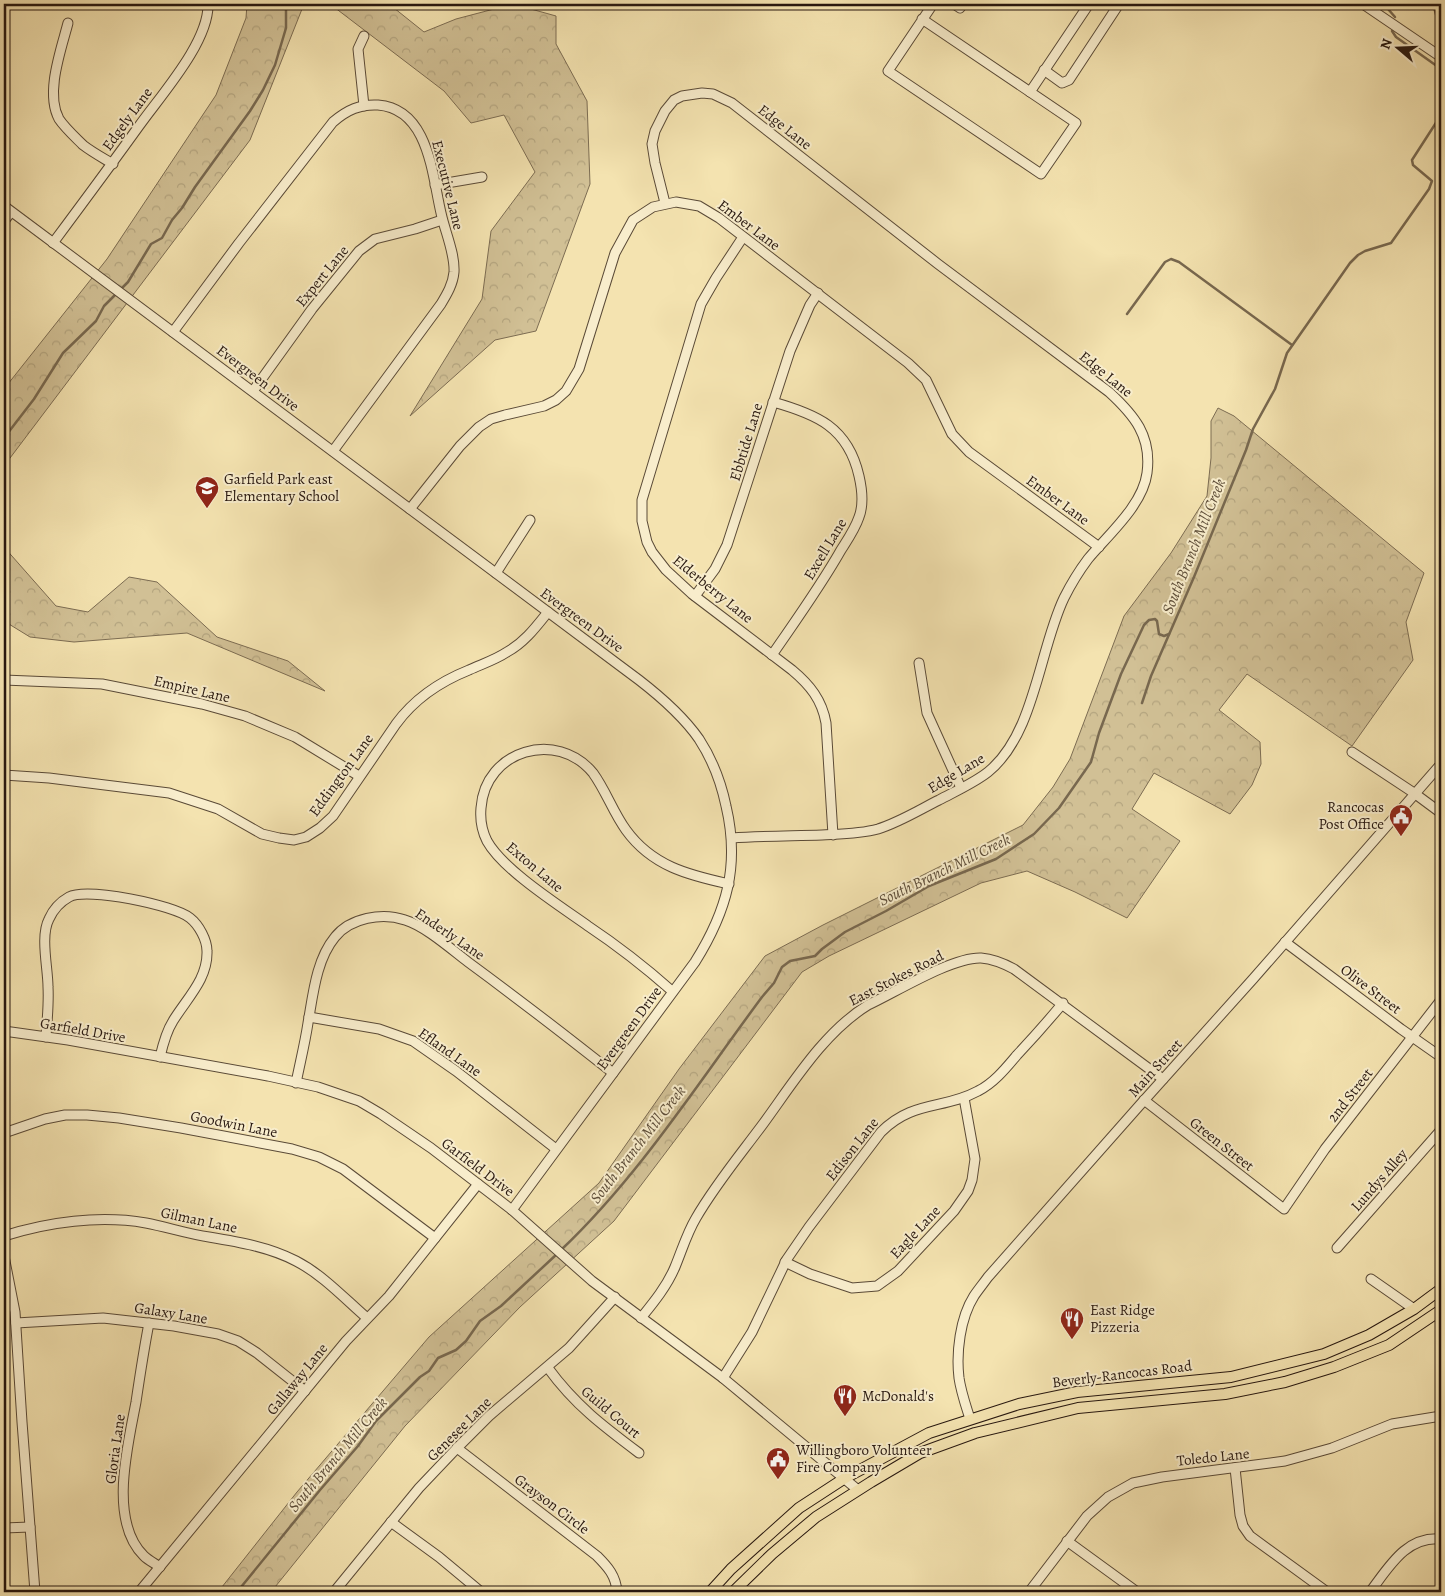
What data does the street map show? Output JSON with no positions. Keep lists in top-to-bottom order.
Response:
{
  "streets": {
    "main road": ["Beverly-Rancocas Road"],
    "street": [
      "Edgely Lane",
      "Edge Lane",
      "Executive Lane",
      "Ember Lane",
      "Expert Lane",
      "Evergreen Drive",
      "Ebbtide Lane",
      "Excell Lane",
      "Elderberry Lane",
      "Empire Lane",
      "Eddington Lane",
      "Exton Lane",
      "Enderly Lane",
      "East Stokes Road",
      "Olive Street",
      "Garfield Drive",
      "Efland Lane",
      "Main Street",
      "2nd Street",
      "Goodwin Lane",
      "Green Street",
      "Edison Lane",
      "Lundys Alley",
      "Gilman Lane",
      "Eagle Lane",
      "Galaxy Lane",
      "Gallaway Lane",
      "Guild Court",
      "Genesee Lane",
      "Gloria Lane",
      "Toledo Lane",
      "Grayson Circle"
    ]
  },
  "crossings": [
    ["Edgely Lane", "Evergreen Drive"],
    ["Edge Lane", "Ember Lane"],
    ["Edge Lane", "Evergreen Drive"],
    ["Edge Lane", "Elderberry Lane"],
    ["Executive Lane", "Expert Lane"],
    ["Executive Lane", "Evergreen Drive"],
    ["Ember Lane", "Evergreen Drive"],
    ["Ember Lane", "Ebbtide Lane"],
    ["Ember Lane", "Elderberry Lane"],
    ["Expert Lane", "Evergreen Drive"],
    ["Evergreen Drive", "Eddington Lane"],
    ["Evergreen Drive", "Exton Lane"],
    ["Evergreen Drive", "Enderly Lane"],
    ["Evergreen Drive", "Garfield Drive"],
    ["Evergreen Drive", "Efland Lane"],
    ["Ebbtide Lane", "Excell Lane"],
    ["Ebbtide Lane", "Elderberry Lane"],
    ["Excell Lane", "Elderberry Lane"],
    ["Empire Lane", "Eddington Lane"],
    ["Enderly Lane", "Garfield Drive"],
    ["Enderly Lane", "Efland Lane"],
    ["East Stokes Road", "Garfield Drive"],
    ["East Stokes Road", "Main Street"],
    ["East Stokes Road", "Edison Lane"],
    ["Olive Street", "Main Street"],
    ["Olive Street", "2nd Street"],
    ["Garfield Drive", "Edison Lane"],
    ["Garfield Drive", "Beverly-Rancocas Road"],
    ["Garfield Drive", "Gallaway Lane"],
    ["Garfield Drive", "Genesee Lane"],
    ["Main Street", "Green Street"],
    ["Main Street", "Beverly-Rancocas Road"],
    ["2nd Street", "Green Street"],
    ["Goodwin Lane", "Gallaway Lane"],
    ["Edison Lane", "Eagle Lane"],
    ["Gilman Lane", "Gallaway Lane"],
    ["Galaxy Lane", "Gallaway Lane"],
    ["Galaxy Lane", "Gloria Lane"],
    ["Gallaway Lane", "Gloria Lane"],
    ["Guild Court", "Genesee Lane"],
    ["Genesee Lane", "Grayson Circle"]
  ],
  "water": ["South Branch Mill Creek"],
  "places": {
    "school or university": ["Garfield Park east Elementary School"],
    "public building": ["Rancocas Post Office", "Willingboro Volunteer Fire Company"],
    "restaurant": ["East Ridge Pizzeria", "McDonald's"]
  },
  "north": "left"
}
